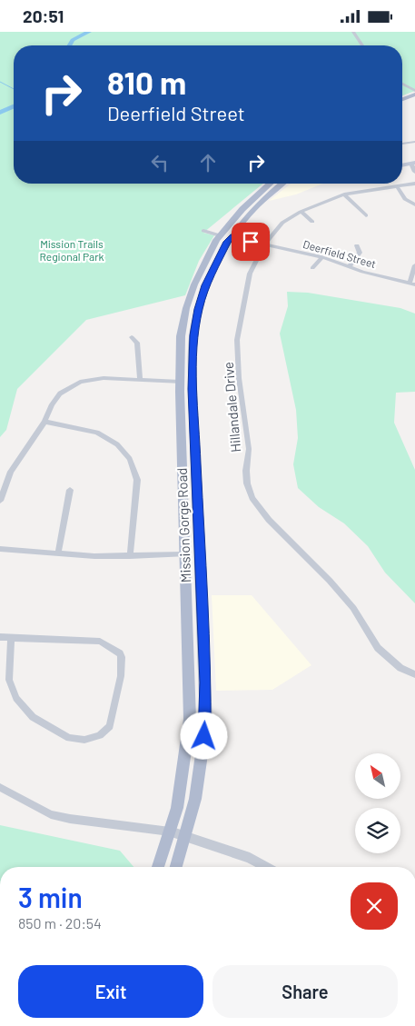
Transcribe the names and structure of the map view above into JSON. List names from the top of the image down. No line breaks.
{"streets":{"main road":["Mission Gorge Road"],"street":["Deerfield Street","Hillandale Drive"]},"crossings":[["Deerfield Street","Hillandale Drive"],["Deerfield Street","Mission Gorge Road"]],"parks":["Mission Trails Regional Park"],"north":"top left","page":{"status":"20:51","turn":["810 m","Deerfield Street"],"heading":["3 min","850 m · 20:54"],"buttons":["Exit","Share"]}}
